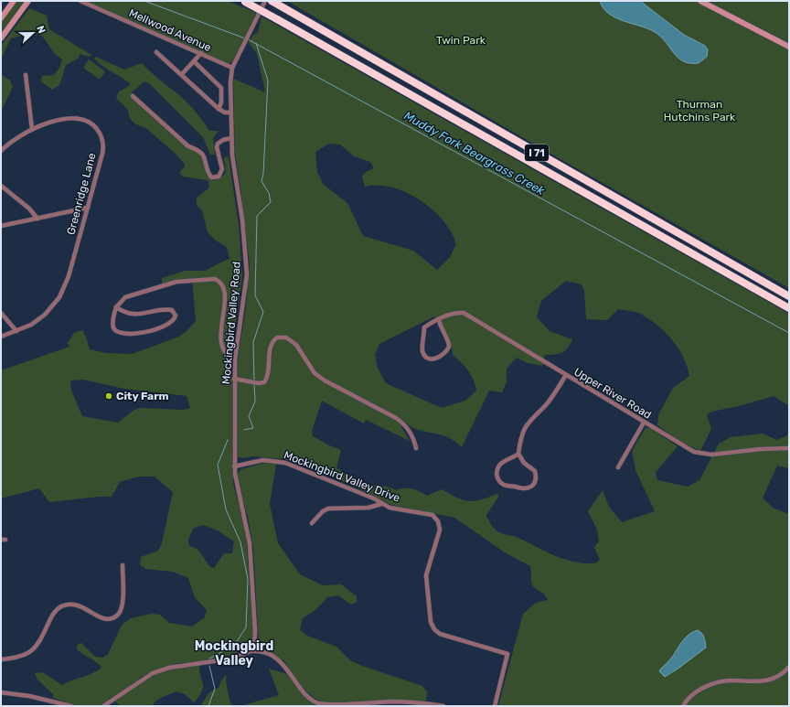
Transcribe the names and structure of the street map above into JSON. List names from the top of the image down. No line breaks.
{"streets":{"highway":["I 71"],"street":["Mellwood Avenue","Greenridge Lane","Mockingbird Valley Road","Upper River Road","Mockingbird Valley Drive"]},"crossings":[["Mellwood Avenue","Mockingbird Valley Road"],["Mockingbird Valley Road","Mockingbird Valley Drive"]],"districts":["Mockingbird Valley"],"water":["Muddy Fork Beargrass Creek"],"parks":["Twin Park","Thurman Hutchins Park"],"places":["City Farm"],"north":"right"}
